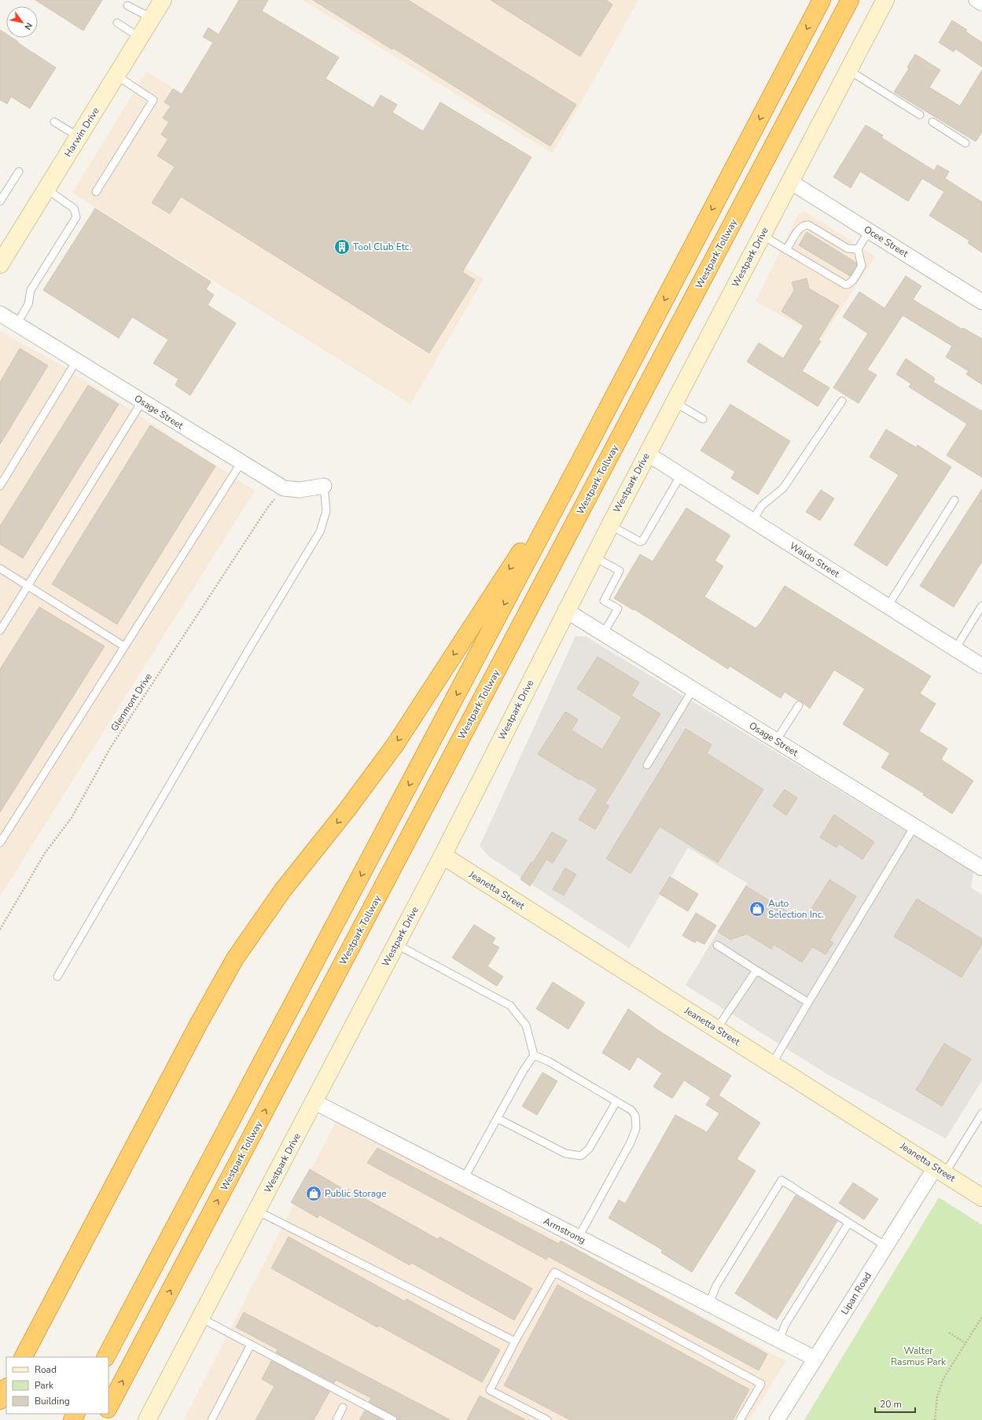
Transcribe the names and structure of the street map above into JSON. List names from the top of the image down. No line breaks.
{"streets":{"highway":["Westpark Tollway"],"main road":["Harwin Drive","Westpark Drive","Jeanetta Street"],"street":["Ocee Street","Osage Street","Waldo Street","Armstrong","Lipan Road"],"path":["Glenmont Drive"]},"crossings":[["Ocee Street","Westpark Drive"],["Westpark Drive","Osage Street"],["Westpark Drive","Waldo Street"],["Westpark Drive","Jeanetta Street"],["Westpark Drive","Armstrong"],["Osage Street","Glenmont Drive"],["Jeanetta Street","Lipan Road"],["Armstrong","Lipan Road"]],"parks":["Walter Rasmus Park"],"places":{"building":["Tool Club Etc."],"shop":["Auto Selection Inc.","Public Storage"]},"legend":["Road","Park","Building"],"scale_bar":"20 m","north":"bottom right"}
